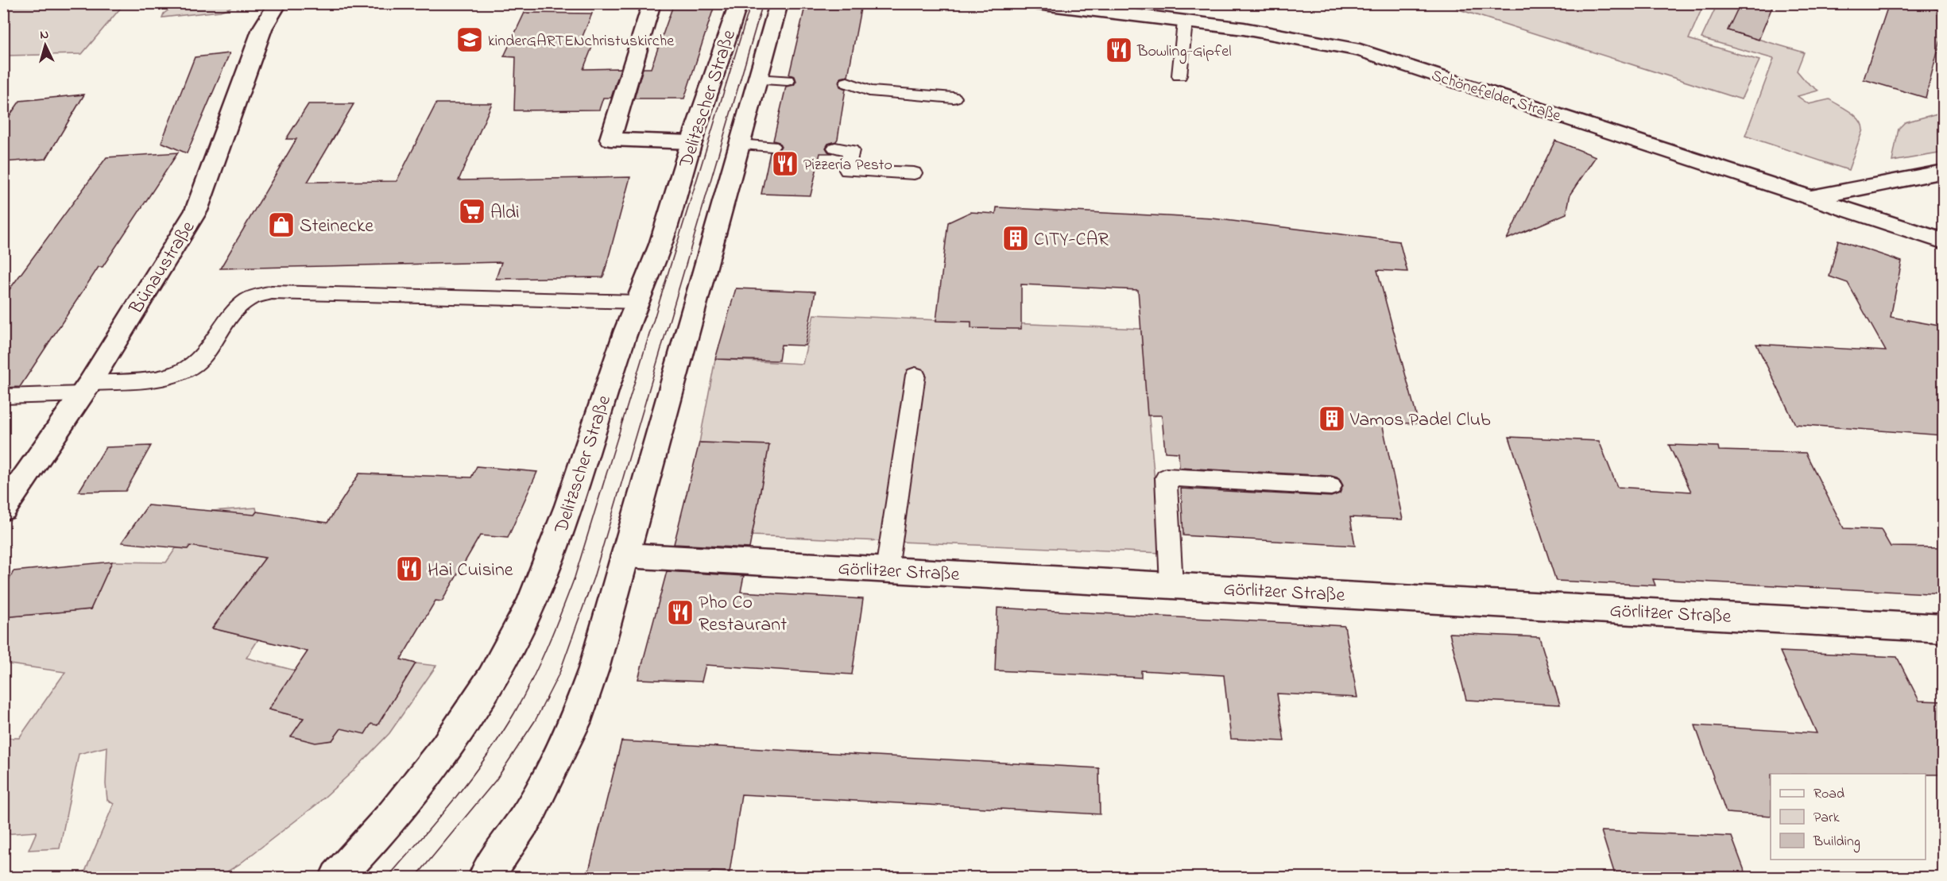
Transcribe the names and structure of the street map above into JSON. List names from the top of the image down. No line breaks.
{"streets":{"street":["Schönefelder Straße","Delitzscher Straße","Bünaustraße","Görlitzer Straße"]},"crossings":[["Delitzscher Straße","Görlitzer Straße"]],"places":{"school or university":["kinderGARTENchristuskirche"],"restaurant":["Bowling-Gipfel","Pizzeria Pesto","Hai Cuisine","Pho Co Restaurant"],"supermarket":["Aldi"],"shop":["Steinecke"],"building":["CITY-CAR","Vamos Padel Club"]},"legend":["Road","Park","Building"],"north":"top"}
